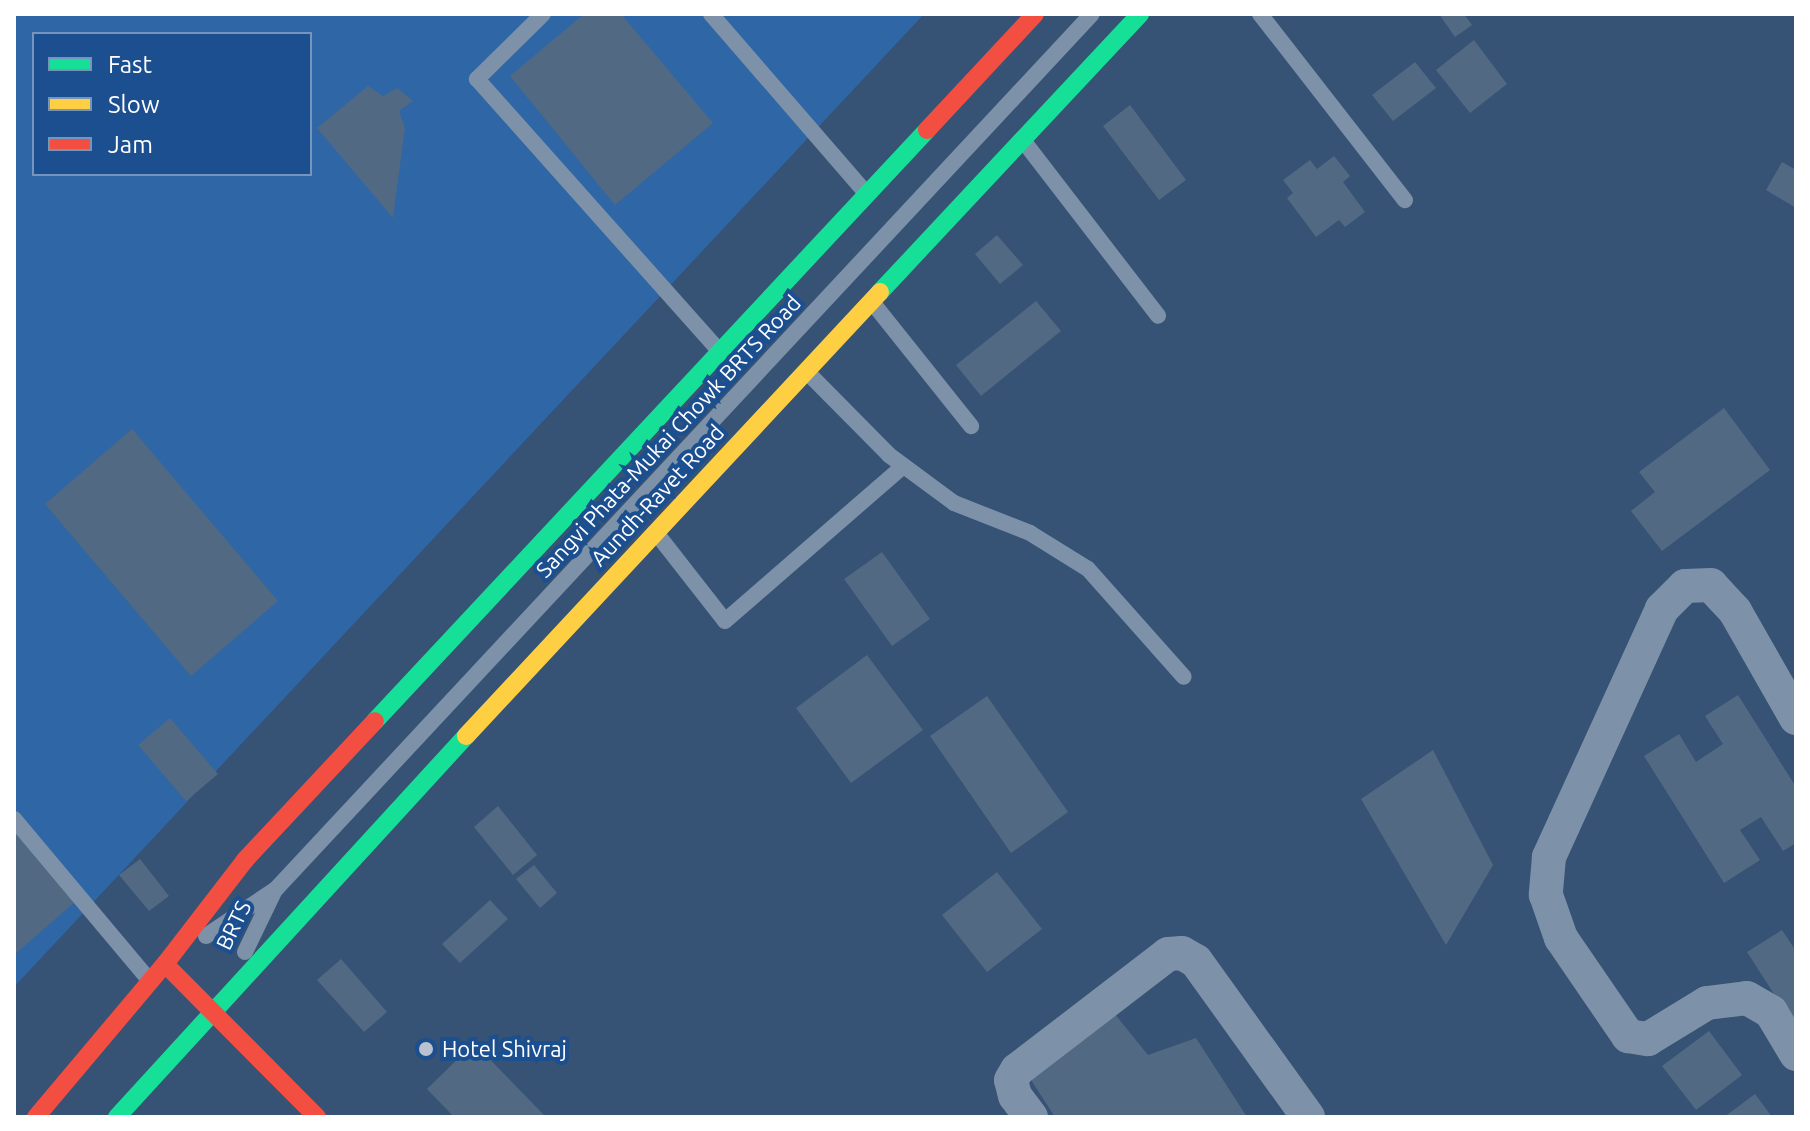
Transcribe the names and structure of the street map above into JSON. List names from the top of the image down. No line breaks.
{"streets":{"main road":["Aundh-Ravet Road"],"lane":["Sangvi Phata-Mukai Chowk BRTS Road","BRTS"]},"crossings":[["Sangvi Phata-Mukai Chowk BRTS Road","BRTS"],["Aundh-Ravet Road","BRTS"]],"places":["Hotel Shivraj"],"legend":["Fast","Slow","Jam"]}
